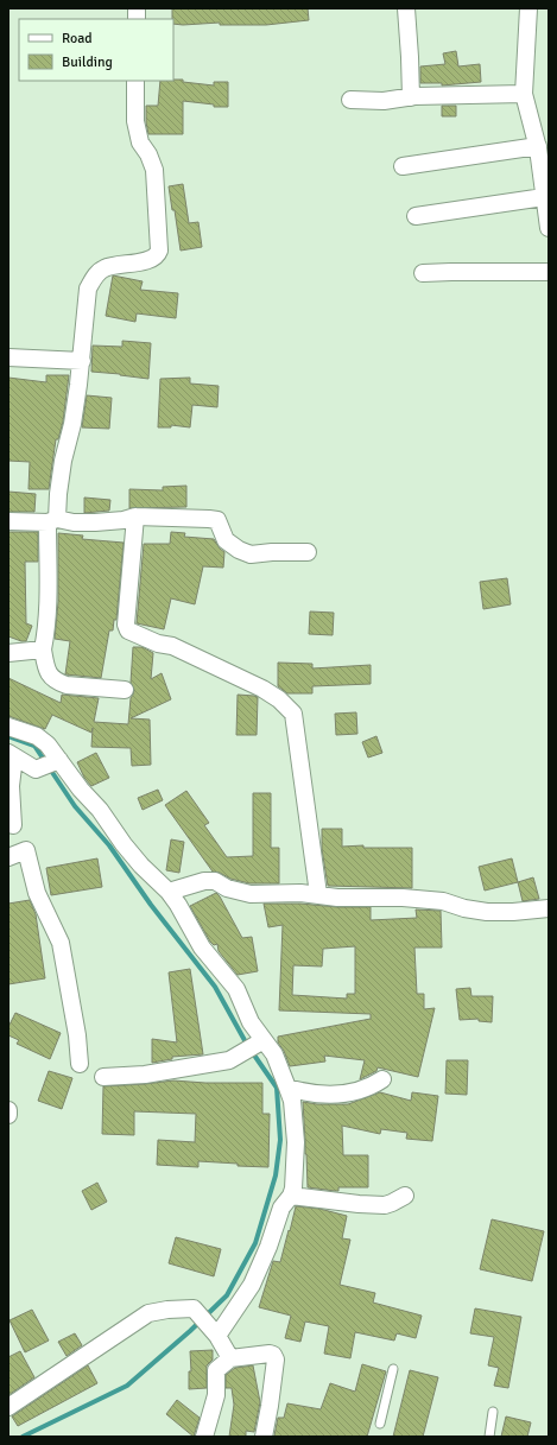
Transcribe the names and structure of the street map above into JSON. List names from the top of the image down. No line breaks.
{"legend":["Road","Building"]}
